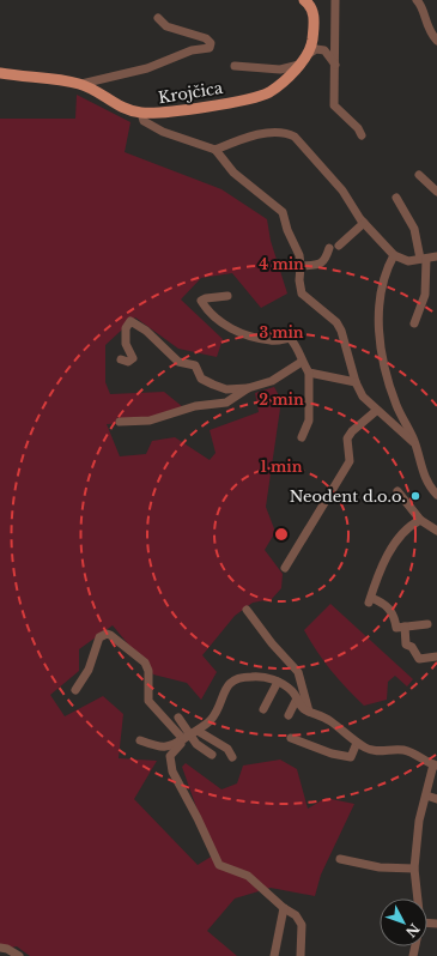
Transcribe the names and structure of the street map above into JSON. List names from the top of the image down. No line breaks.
{"streets":{"main road":["Krojčica"]},"places":["Neodent d.o.o."],"north":"bottom right","rings":["4 min","3 min","2 min","1 min"]}
